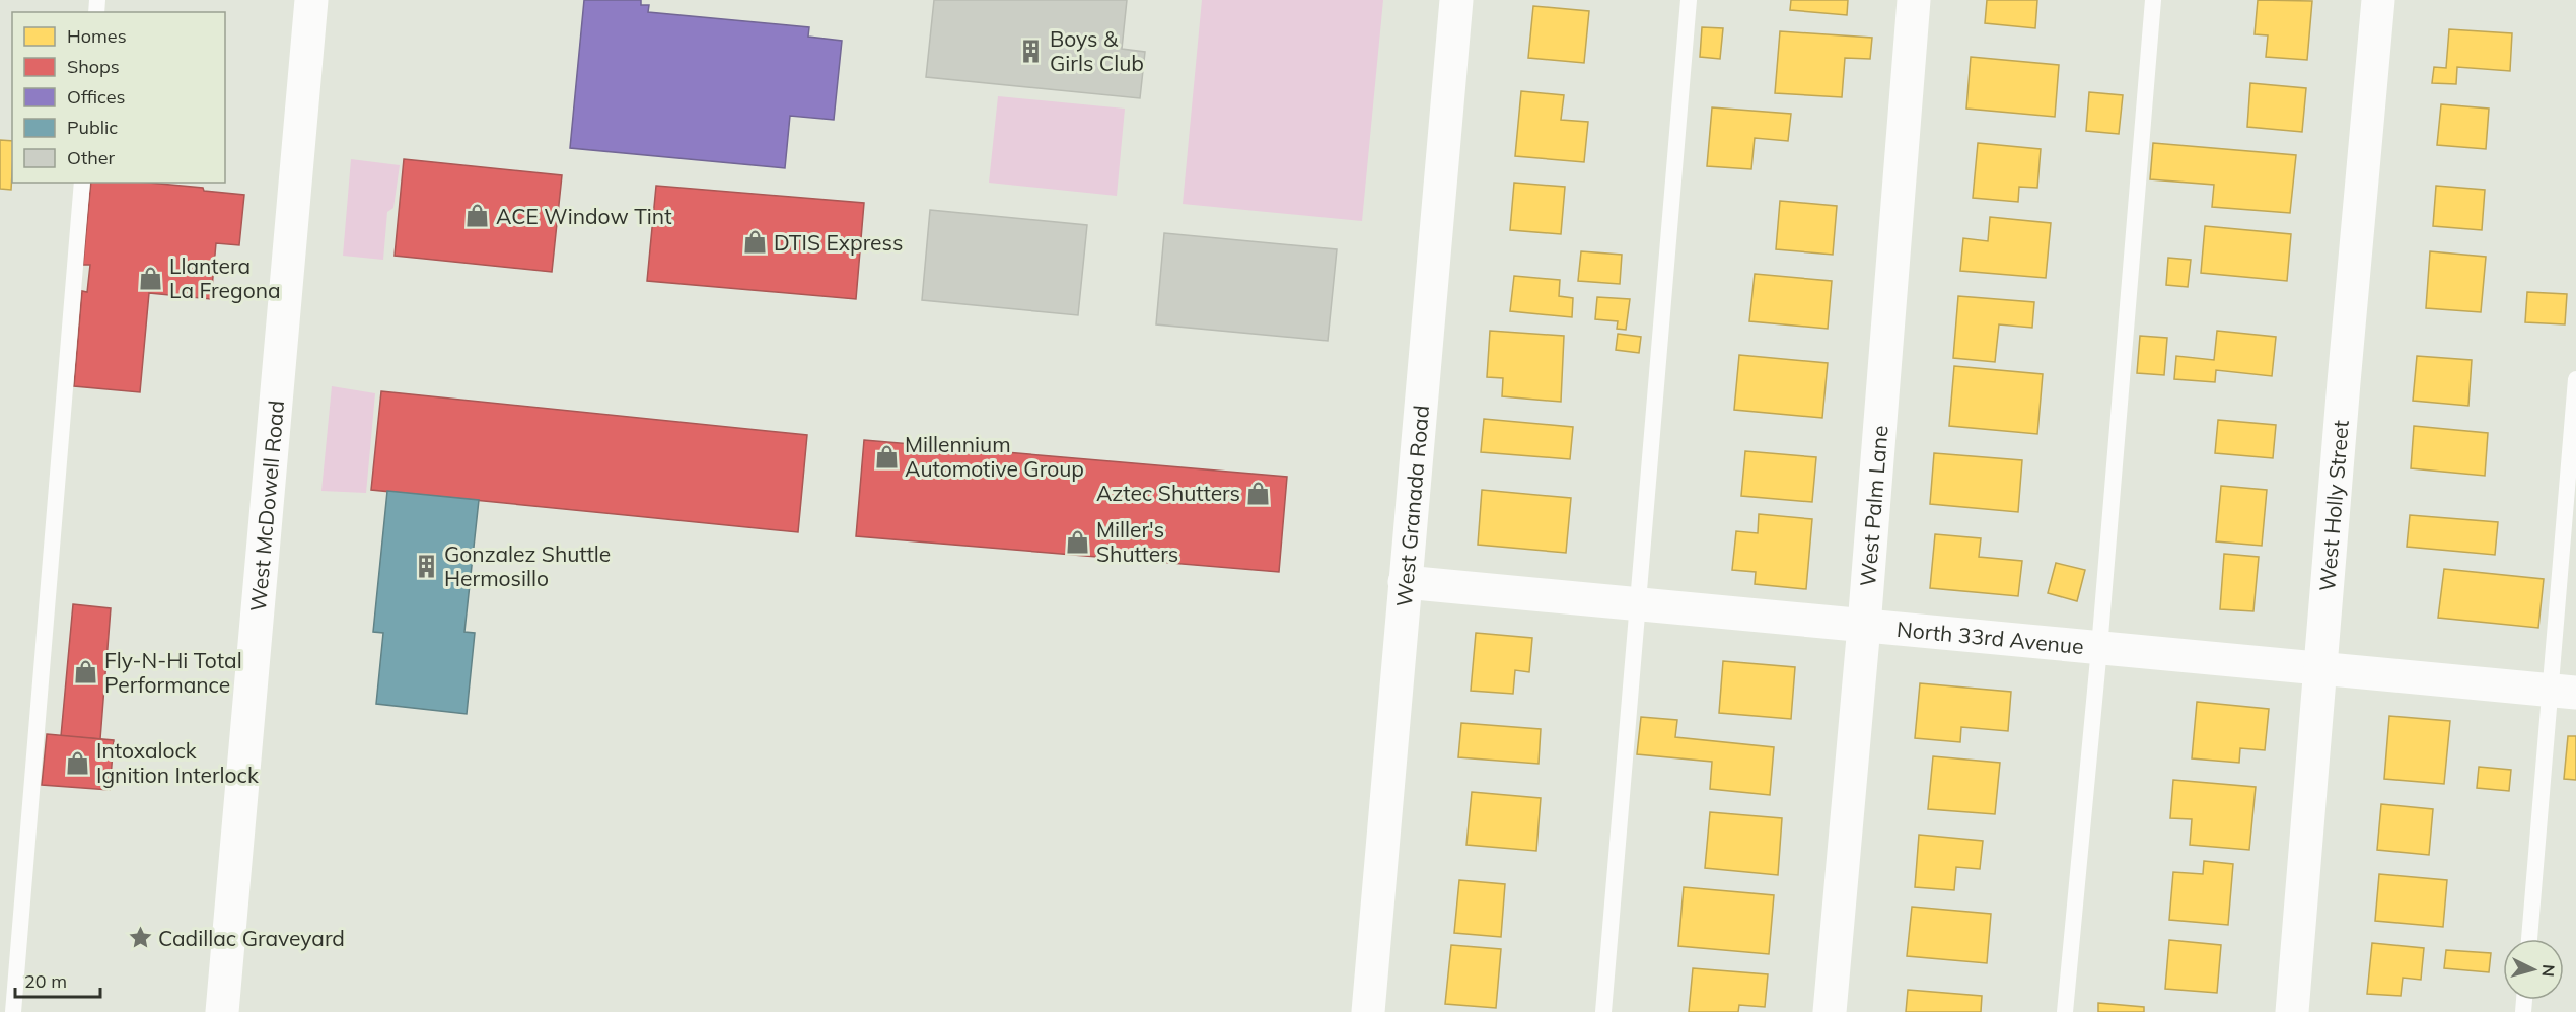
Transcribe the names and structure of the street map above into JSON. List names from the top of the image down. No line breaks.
{"streets":{"street":["West McDowell Road","West Granada Road","West Palm Lane","West Holly Street","North 33rd Avenue"]},"crossings":[["West Granada Road","North 33rd Avenue"],["West Palm Lane","North 33rd Avenue"],["West Holly Street","North 33rd Avenue"]],"places":{"building":["Boys & Girls Club","Gonzalez Shuttle Hermosillo"],"shop":["ACE Window Tint","DTIS Express","Llantera La Fregona","Millennium Automotive Group","Aztec Shutters","Miller's Shutters","Fly-N-Hi Total Performance","Intoxalock Ignition Interlock"],"place":["Cadillac Graveyard"]},"legend":["Homes","Shops","Offices","Public","Other"],"scale_bar":"20 m","north":"right"}
